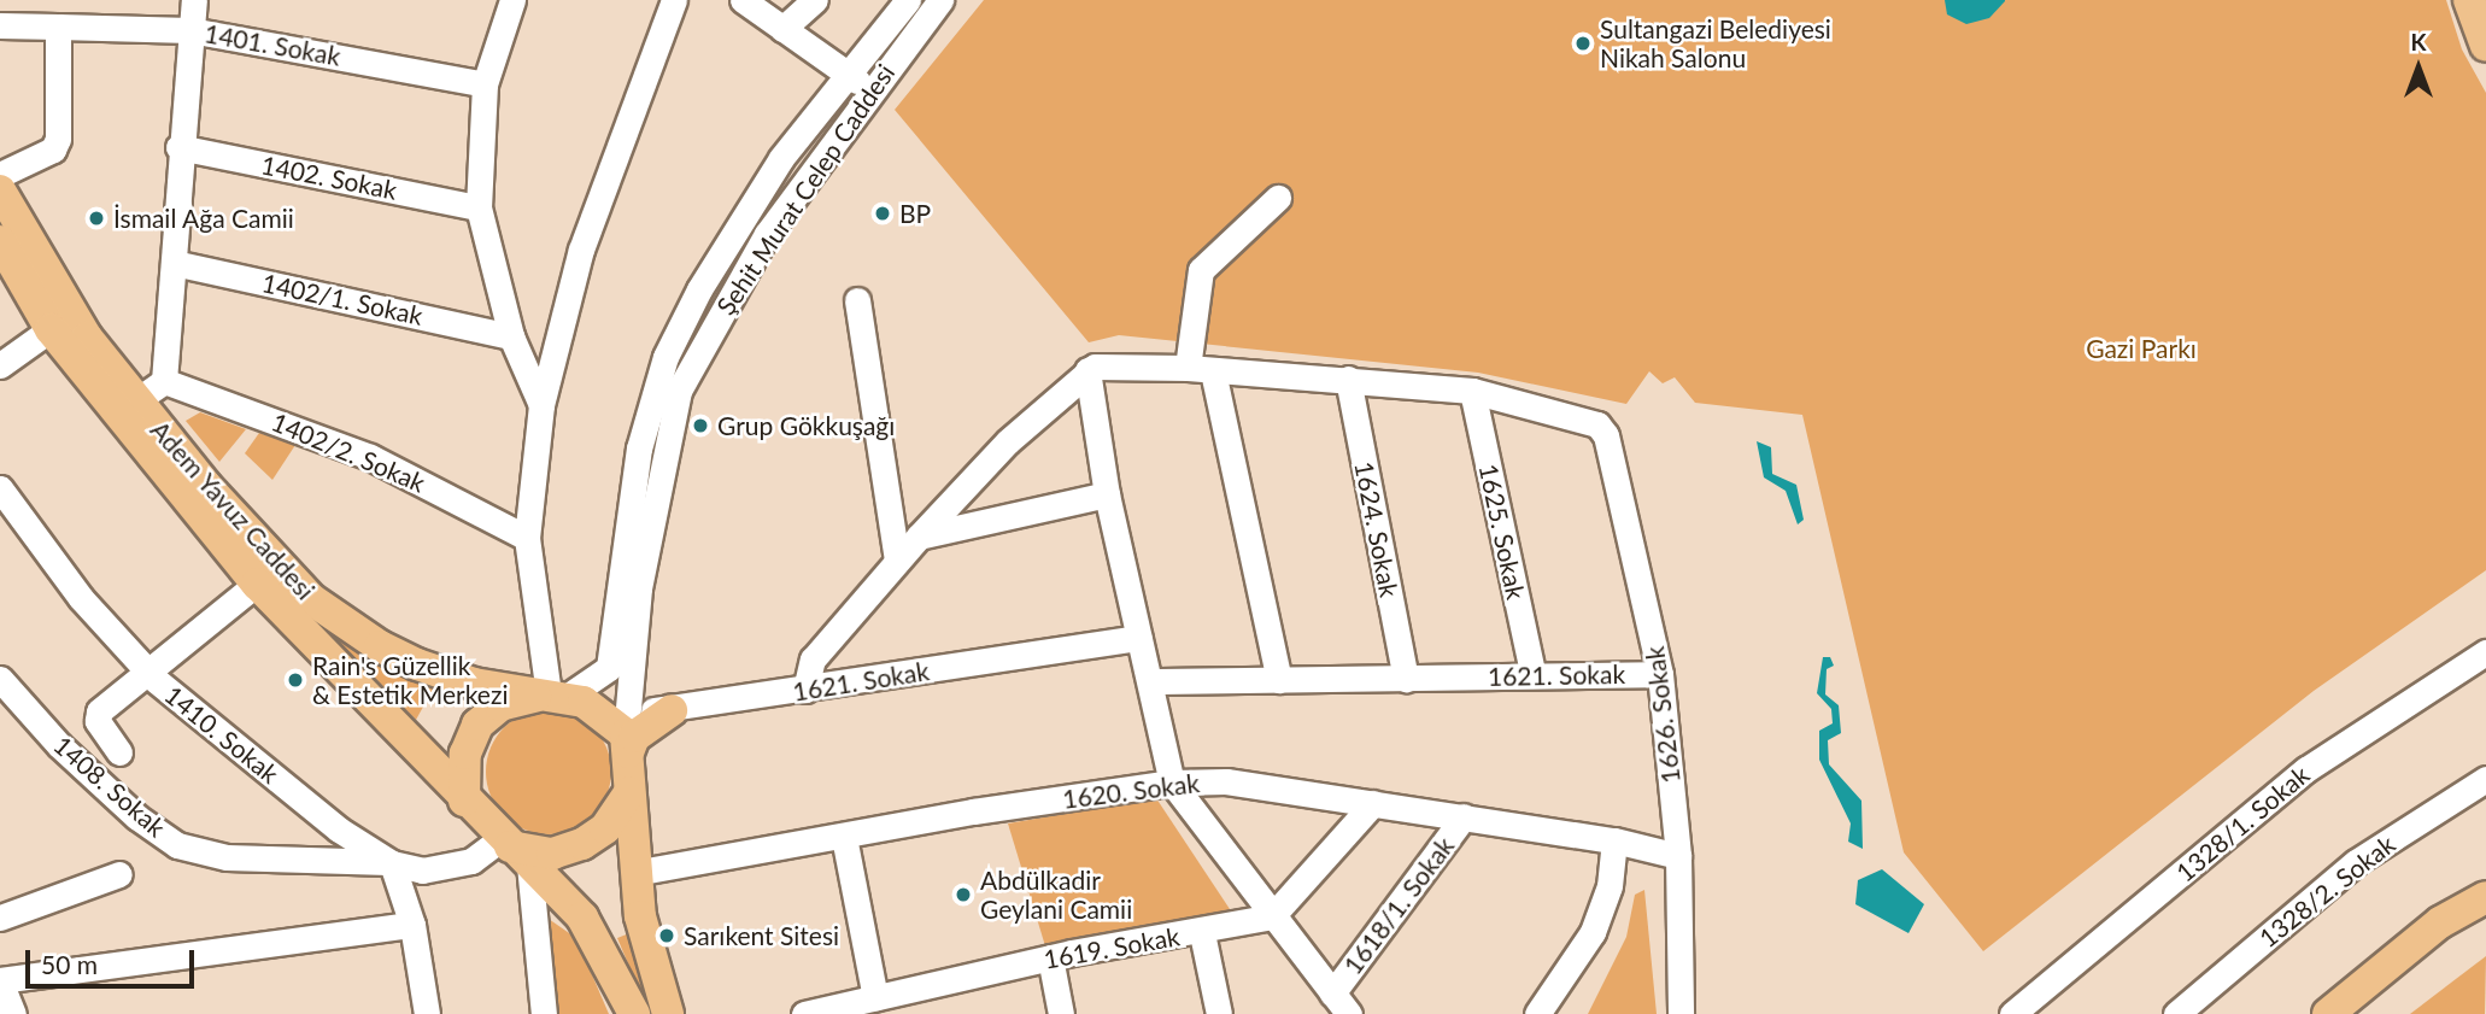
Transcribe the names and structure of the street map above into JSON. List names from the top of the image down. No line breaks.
{"streets":{"main road":["Adem Yavuz Caddesi"],"street":["1401. Sokak","1402. Sokak","Şehit Murat Celep Caddesi","1402/1. Sokak","1402/2. Sokak","1624. Sokak","1625. Sokak","1621. Sokak","1626. Sokak","1410. Sokak","1408. Sokak","1620. Sokak","1328/1. Sokak","1328/2. Sokak","1618/1. Sokak","1619. Sokak"]},"crossings":[["Şehit Murat Celep Caddesi","Adem Yavuz Caddesi"],["Şehit Murat Celep Caddesi","1410. Sokak"],["Adem Yavuz Caddesi","1410. Sokak"],["1624. Sokak","1621. Sokak"],["1625. Sokak","1621. Sokak"],["1625. Sokak","1626. Sokak"],["1621. Sokak","1626. Sokak"],["1626. Sokak","1620. Sokak"],["1410. Sokak","1408. Sokak"],["1620. Sokak","1618/1. Sokak"]],"parks":["Gazi Parkı"],"places":["Sultangazi Belediyesi Nikah Salonu","BP","İsmail Ağa Camii","Grup Gökkuşağı","Rain's Güzellik & Estetik Merkezi","Abdülkadir Geylani Camii","Sarıkent Sitesi"],"scale_bar":"50 m","north":"top"}
